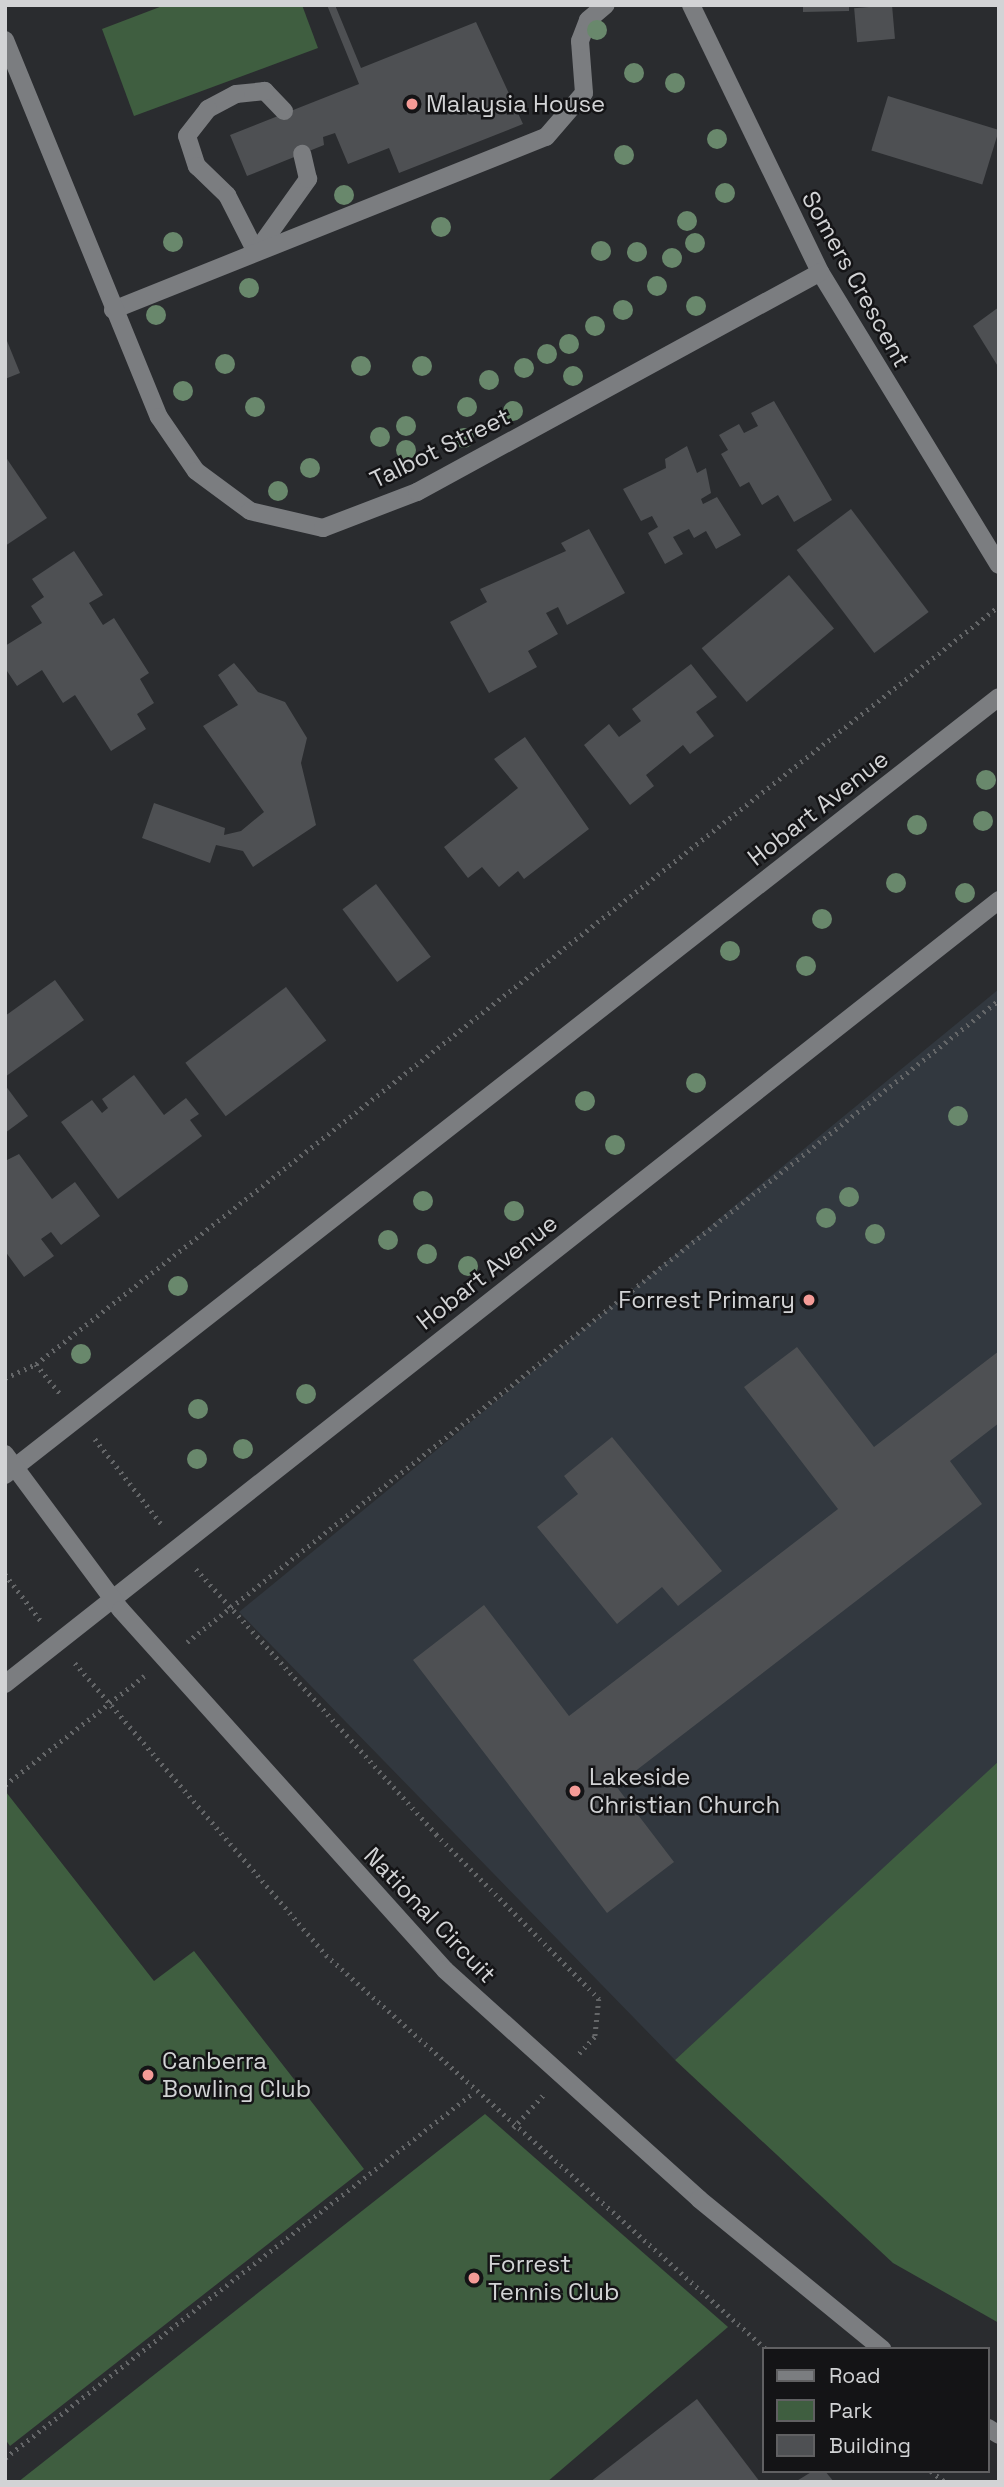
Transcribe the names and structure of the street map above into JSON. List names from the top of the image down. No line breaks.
{"streets":{"street":["Somers Crescent","Talbot Street","Hobart Avenue","National Circuit"]},"crossings":[["Somers Crescent","Talbot Street"],["Hobart Avenue","National Circuit"]],"places":["Malaysia House","Forrest Primary","Lakeside Christian Church","Canberra Bowling Club","Forrest Tennis Club"],"legend":["Road","Park","Building"]}
